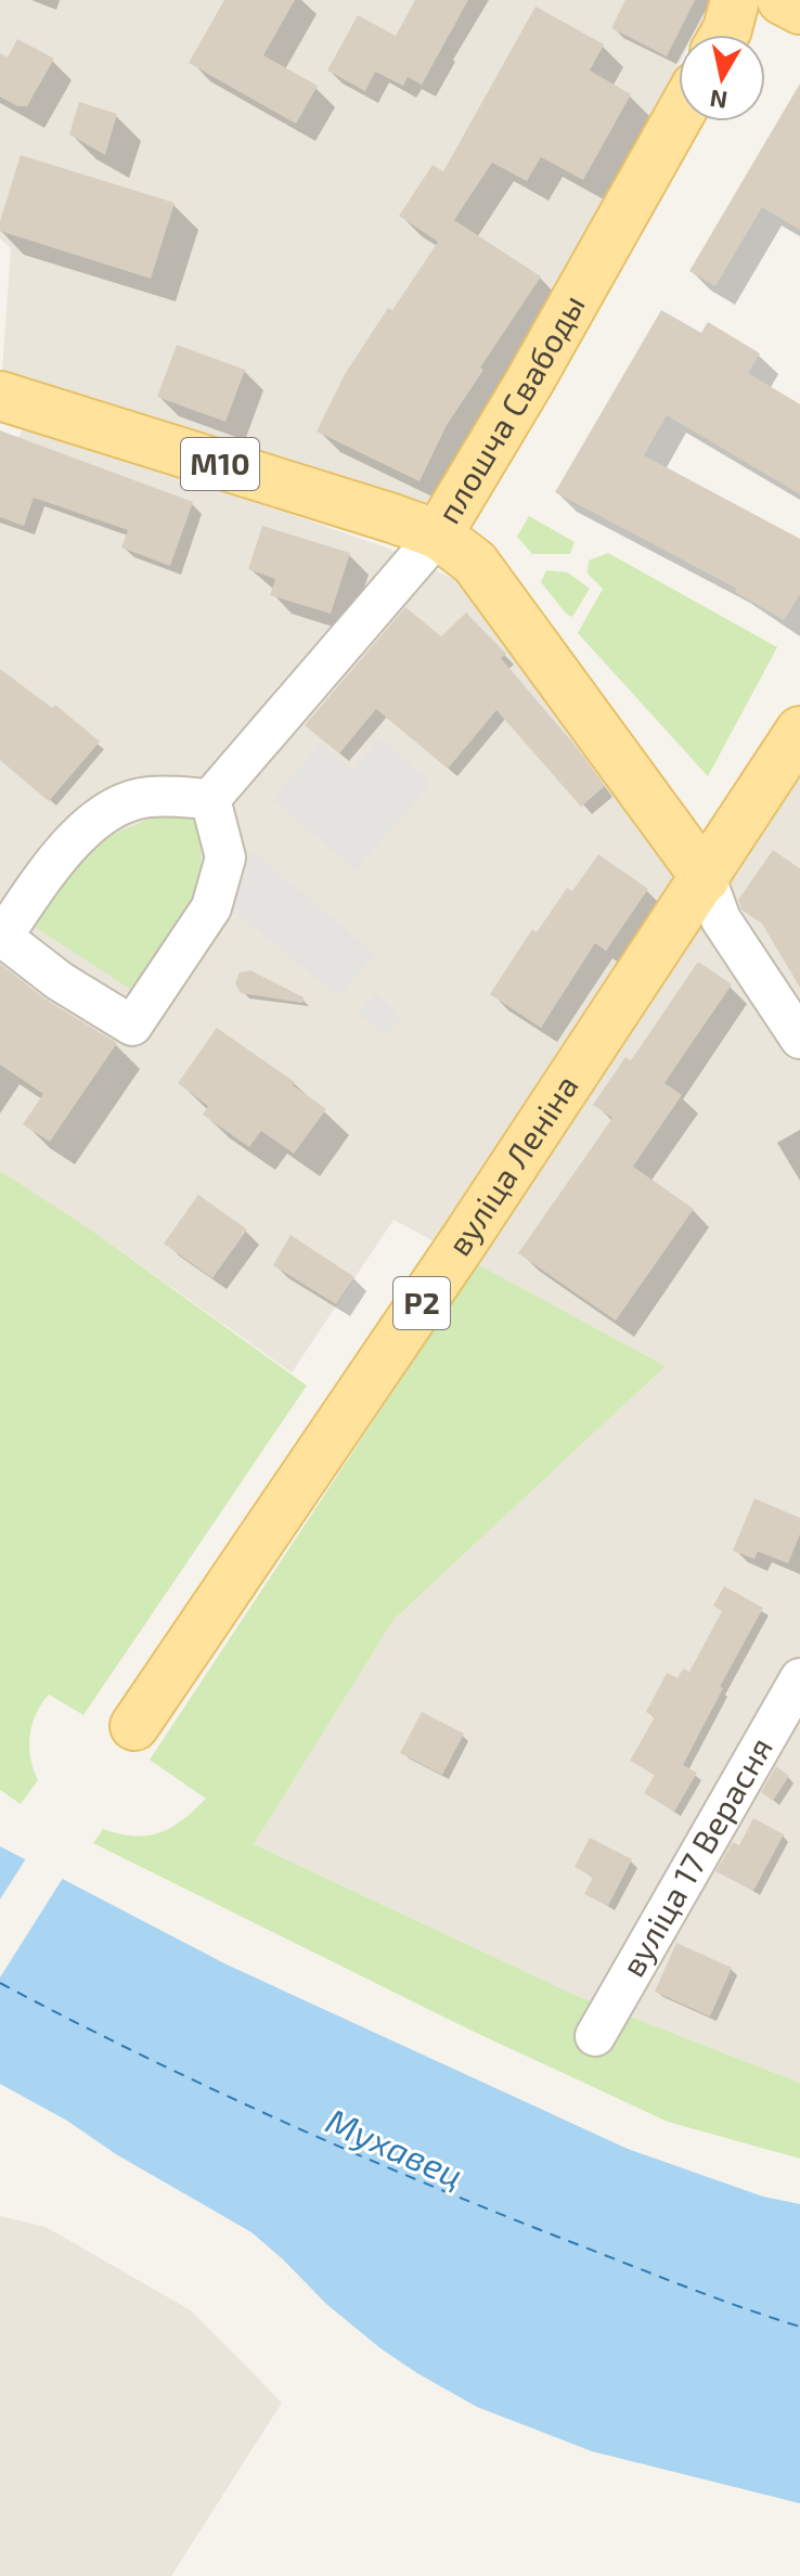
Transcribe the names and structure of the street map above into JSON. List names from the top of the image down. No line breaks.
{"streets":{"main road":["плошча Свабоды","М10","вуліца Леніна","Р2"],"street":["вуліца 17 Верасня"]},"crossings":[["плошча Свабоды","М10"],["плошча Свабоды","вуліца Леніна"]],"water":["Мухавец"],"north":"bottom"}
